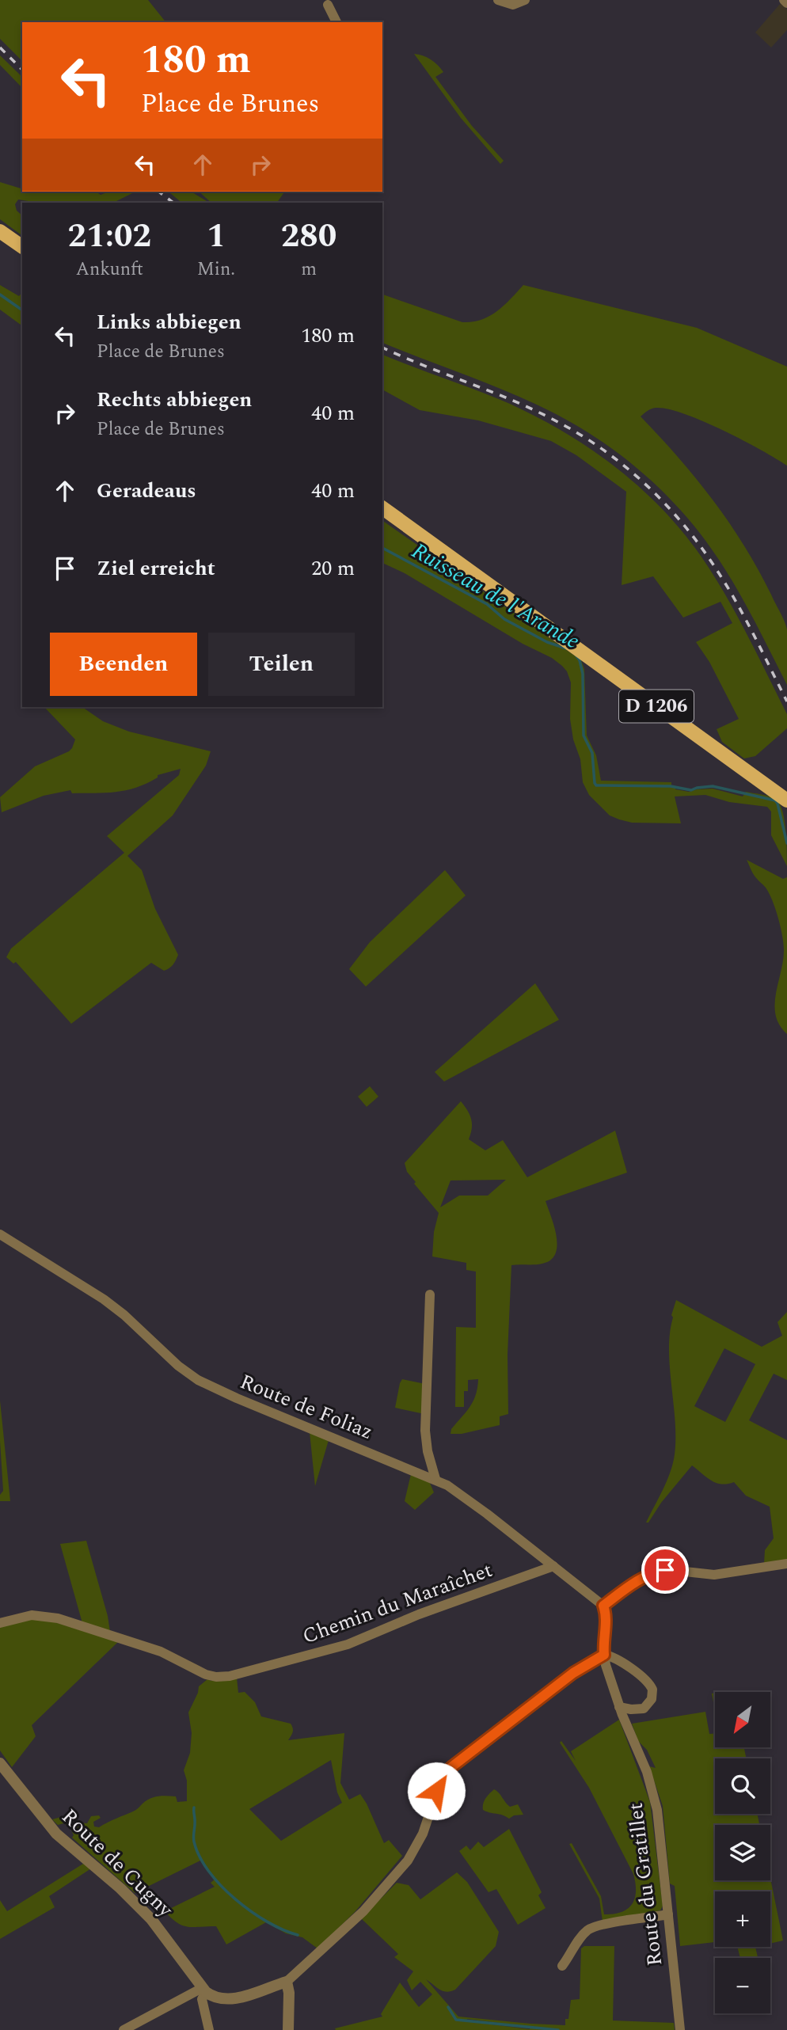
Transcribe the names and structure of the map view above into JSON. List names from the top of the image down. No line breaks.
{"streets":{"main road":["D 1206"],"street":["Route de Foliaz","Chemin du Maraîchet","Route de Cugny","Route du Gratillet"]},"crossings":[["Route de Foliaz","Chemin du Maraîchet"],["Route de Foliaz","Route du Gratillet"]],"water":["Ruisseau de l'Arande"],"north":"bottom left","page":{"turn":["180 m","Place de Brunes"],"eta":["21:02","Ankunft","1","Min.","280","m"],"list":[{"name":"Links abbiegen","note":"Place de Brunes","value":"180 m"},{"name":"Rechts abbiegen","note":"Place de Brunes","value":"40 m"},{"name":"Geradeaus","value":"40 m"},{"name":"Ziel erreicht","value":"20 m"}],"buttons":["Beenden","Teilen"],"map_buttons":["+","−"]}}
